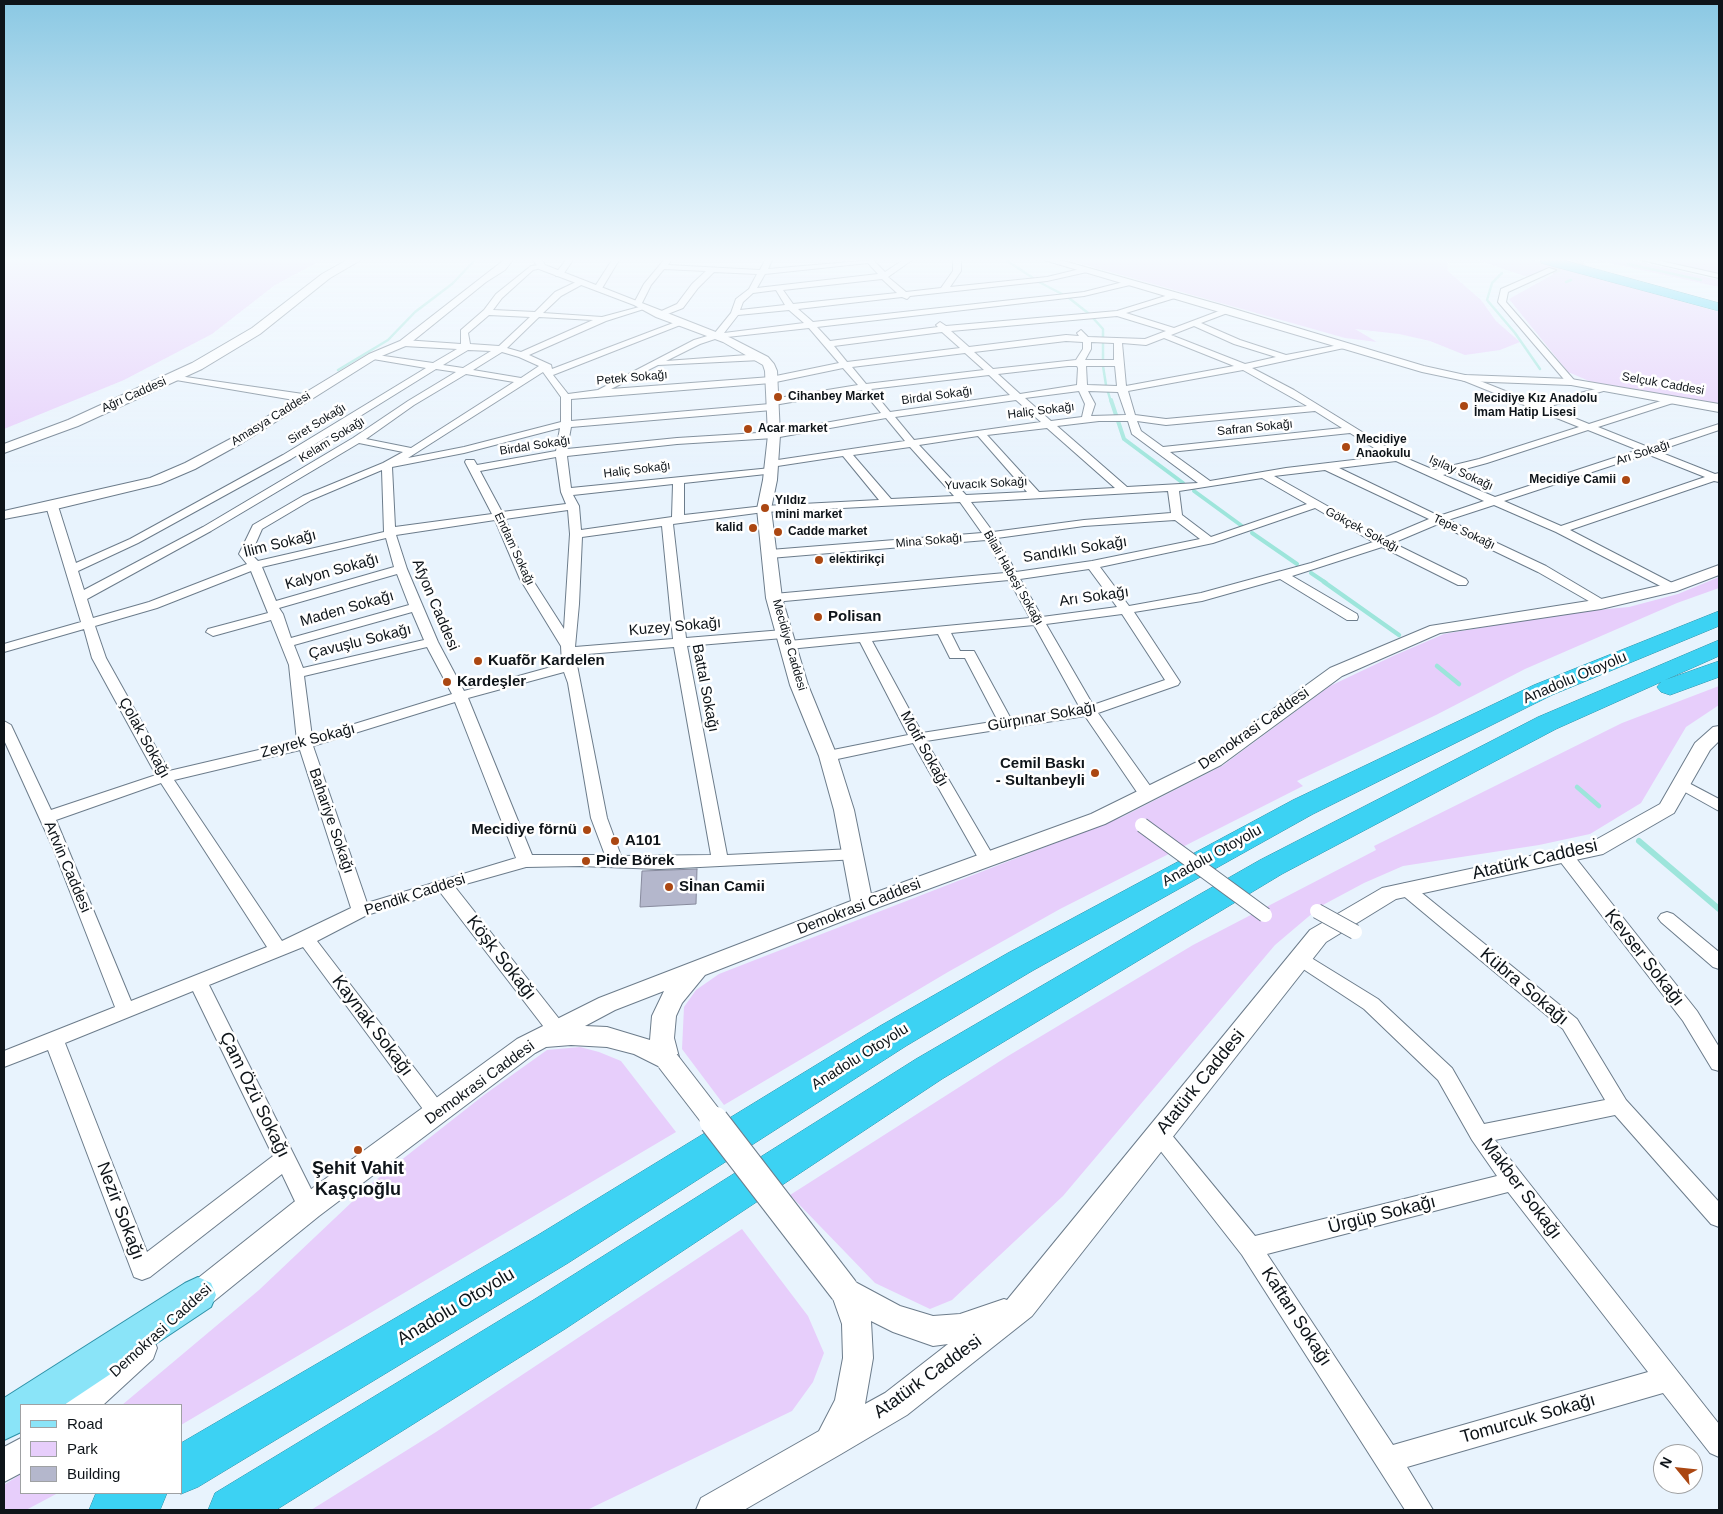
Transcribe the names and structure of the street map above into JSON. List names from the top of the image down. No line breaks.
{"streets":{"highway":["Anadolu Otoyolu"],"main road":["Ağrı Caddesi"],"street":["Petek Sokağı","Selçuk Caddesi","Birdal Sokağı","Haliç Sokağı","Amasya Caddesi","Siret Sokağı","Safran Sokağı","Kelam Sokağı","Arı Sokağı","Işılay Sokağı","Yuvacık Sokağı","Gökçek Sokağı","Tepe Sokağı","Mina Sokağı","İlim Sokağı","Endam Sokağı","Sandıklı Sokağı","Kalyon Sokağı","Bilali Habeşi Sokağı","Afyon Caddesi","Maden Sokağı","Kuzey Sokağı","Çavuşlu Sokağı","Mecidiye Caddesi","Battal Sokağı","Gürpınar Sokağı","Demokrasi Caddesi","Çolak Sokağı","Zeyrek Sokağı","Motif Sokağı","Bahariye Sokağı","Atatürk Caddesi","Artvin Caddesi","Pendik Caddesi","Köşk Sokağı","Kevser Sokağı","Kübra Sokağı","Kaynak Sokağı","Çam Özü Sokağı","Makber Sokağı","Nezir Sokağı","Ürgüp Sokağı","Kaftan Sokağı","Tomurcuk Sokağı"]},"crossings":[["Petek Sokağı","Işılay Sokağı"],["Petek Sokağı","Bilali Habeşi Sokağı"],["Petek Sokağı","Mecidiye Caddesi"],["Selçuk Caddesi","Birdal Sokağı"],["Birdal Sokağı","Işılay Sokağı"],["Birdal Sokağı","Endam Sokağı"],["Birdal Sokağı","Bilali Habeşi Sokağı"],["Birdal Sokağı","Mecidiye Caddesi"],["Haliç Sokağı","Işılay Sokağı"],["Haliç Sokağı","Bilali Habeşi Sokağı"],["Haliç Sokağı","Mecidiye Caddesi"],["Haliç Sokağı","Battal Sokağı"],["Amasya Caddesi","Çolak Sokağı"],["Siret Sokağı","Çolak Sokağı"],["Safran Sokağı","Işılay Sokağı"],["Kelam Sokağı","Çolak Sokağı"],["Arı Sokağı","Işılay Sokağı"],["Arı Sokağı","Gökçek Sokağı"],["Arı Sokağı","Tepe Sokağı"],["Arı Sokağı","Bilali Habeşi Sokağı"],["Arı Sokağı","Kuzey Sokağı"],["Arı Sokağı","Mecidiye Caddesi"],["Arı Sokağı","Gürpınar Sokağı"],["Arı Sokağı","Motif Sokağı"],["Işılay Sokağı","Yuvacık Sokağı"],["Işılay Sokağı","Demokrasi Caddesi"],["Yuvacık Sokağı","Gökçek Sokağı"],["Yuvacık Sokağı","Tepe Sokağı"],["Yuvacık Sokağı","Bilali Habeşi Sokağı"],["Yuvacık Sokağı","Mecidiye Caddesi"],["Yuvacık Sokağı","Battal Sokağı"],["Gökçek Sokağı","Sandıklı Sokağı"],["Tepe Sokağı","Demokrasi Caddesi"],["Mina Sokağı","Bilali Habeşi Sokağı"],["Mina Sokağı","Mecidiye Caddesi"],["İlim Sokağı","Endam Sokağı"],["İlim Sokağı","Afyon Caddesi"],["İlim Sokağı","Çolak Sokağı"],["İlim Sokağı","Bahariye Sokağı"],["Endam Sokağı","Kuzey Sokağı"],["Endam Sokağı","Zeyrek Sokağı"],["Sandıklı Sokağı","Bilali Habeşi Sokağı"],["Sandıklı Sokağı","Mecidiye Caddesi"],["Sandıklı Sokağı","Gürpınar Sokağı"],["Kalyon Sokağı","Afyon Caddesi"],["Kalyon Sokağı","Bahariye Sokağı"],["Bilali Habeşi Sokağı","Gürpınar Sokağı"],["Bilali Habeşi Sokağı","Demokrasi Caddesi"],["Afyon Caddesi","Maden Sokağı"],["Afyon Caddesi","Çavuşlu Sokağı"],["Afyon Caddesi","Zeyrek Sokağı"],["Afyon Caddesi","Bahariye Sokağı"],["Afyon Caddesi","Pendik Caddesi"],["Maden Sokağı","Bahariye Sokağı"],["Kuzey Sokağı","Mecidiye Caddesi"],["Kuzey Sokağı","Battal Sokağı"],["Kuzey Sokağı","Zeyrek Sokağı"],["Çavuşlu Sokağı","Bahariye Sokağı"],["Mecidiye Caddesi","Gürpınar Sokağı"],["Mecidiye Caddesi","Demokrasi Caddesi"],["Mecidiye Caddesi","Pendik Caddesi"],["Battal Sokağı","Pendik Caddesi"],["Gürpınar Sokağı","Motif Sokağı"],["Demokrasi Caddesi","Motif Sokağı"],["Demokrasi Caddesi","Köşk Sokağı"],["Demokrasi Caddesi","Kaynak Sokağı"],["Demokrasi Caddesi","Çam Özü Sokağı"],["Çolak Sokağı","Zeyrek Sokağı"],["Çolak Sokağı","Pendik Caddesi"],["Zeyrek Sokağı","Bahariye Sokağı"],["Zeyrek Sokağı","Artvin Caddesi"],["Bahariye Sokağı","Pendik Caddesi"],["Atatürk Caddesi","Kevser Sokağı"],["Atatürk Caddesi","Kübra Sokağı"],["Atatürk Caddesi","Makber Sokağı"],["Atatürk Caddesi","Kaftan Sokağı"],["Artvin Caddesi","Pendik Caddesi"],["Pendik Caddesi","Köşk Sokağı"],["Pendik Caddesi","Kaynak Sokağı"],["Pendik Caddesi","Çam Özü Sokağı"],["Pendik Caddesi","Nezir Sokağı"],["Çam Özü Sokağı","Nezir Sokağı"],["Makber Sokağı","Ürgüp Sokağı"],["Makber Sokağı","Tomurcuk Sokağı"],["Ürgüp Sokağı","Kaftan Sokağı"],["Kaftan Sokağı","Tomurcuk Sokağı"]],"places":["Cihanbey Market","Mecidiye Kız Anadolu İmam Hatip Lisesi","Acar market","Mecidiye Anaokulu","Mecidiye Camii","Yıldız mini market","kalid","Cadde market","elektirikçi","Polisan","Kuafõr Kardelen","Kardeşler","Cemil Baskı - Sultanbeyli","Mecidiye förnü","A101","Pide Börek","Sİnan Camii","Şehit Vahit Kaşçıoğlu"],"legend":["Road","Park","Building"],"north":"top left"}
